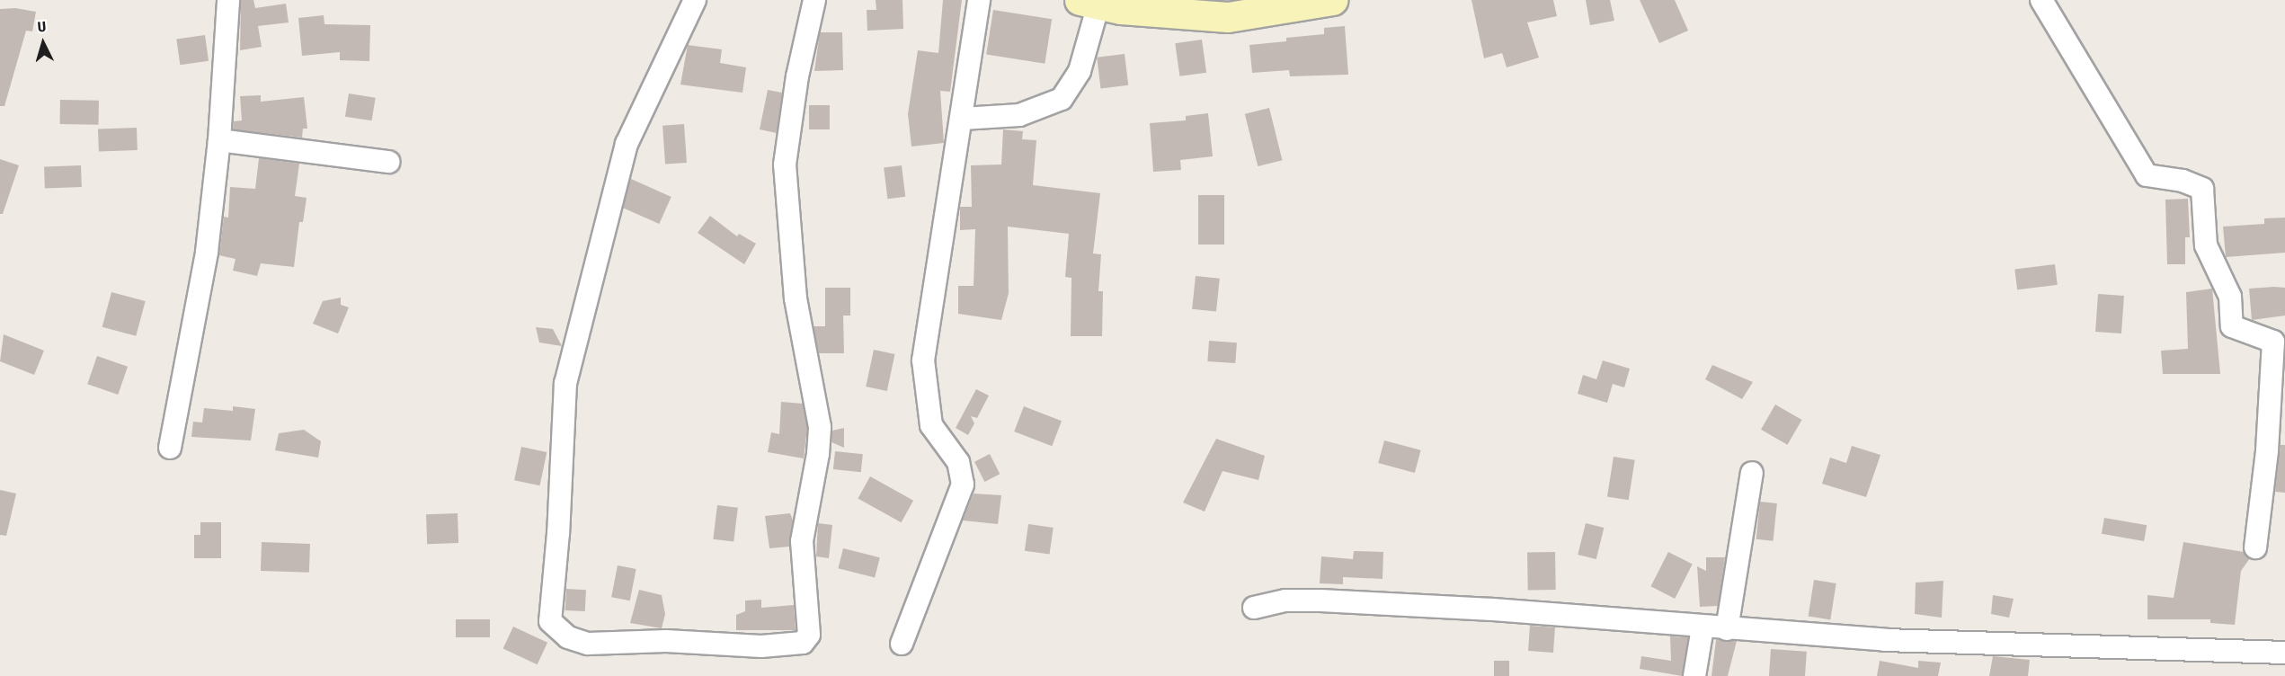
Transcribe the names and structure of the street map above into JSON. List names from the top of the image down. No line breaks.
{"north":"top"}
